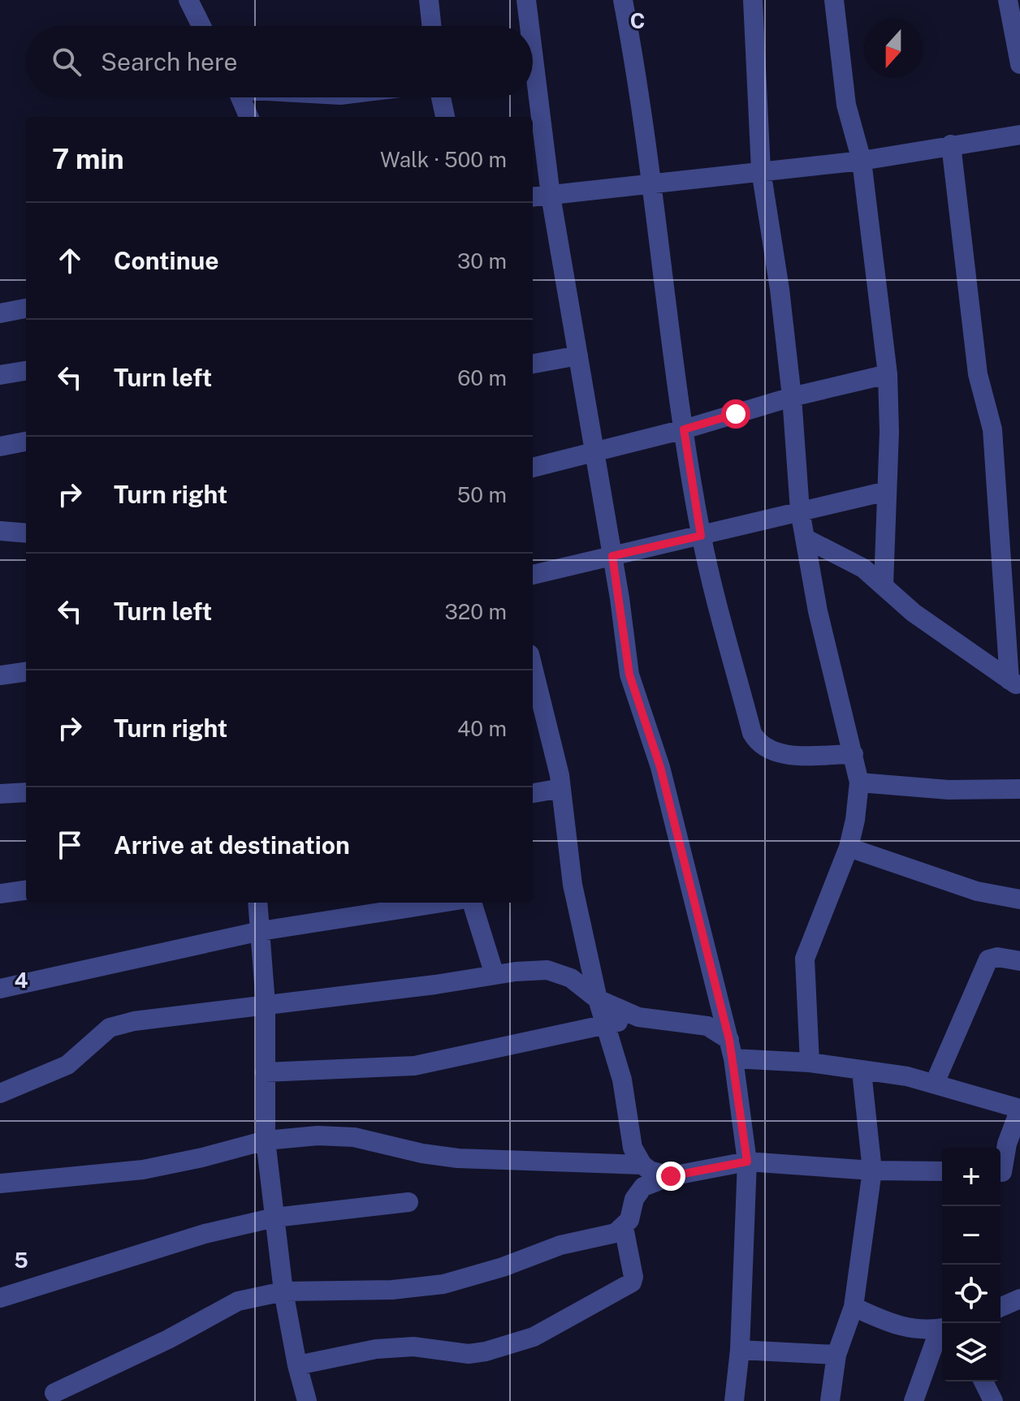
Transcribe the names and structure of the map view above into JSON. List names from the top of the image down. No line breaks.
{"north":"bottom","page":{"search":"Search here","heading":["7 min","Walk · 500 m"],"list":[["Continue","30 m"],["Turn left","60 m"],["Turn right","50 m"],["Turn left","320 m"],["Turn right","40 m"],"Arrive at destination"],"map_buttons":["+","−"]},"grid":{"columns":["C"],"rows":["4","5"]}}
